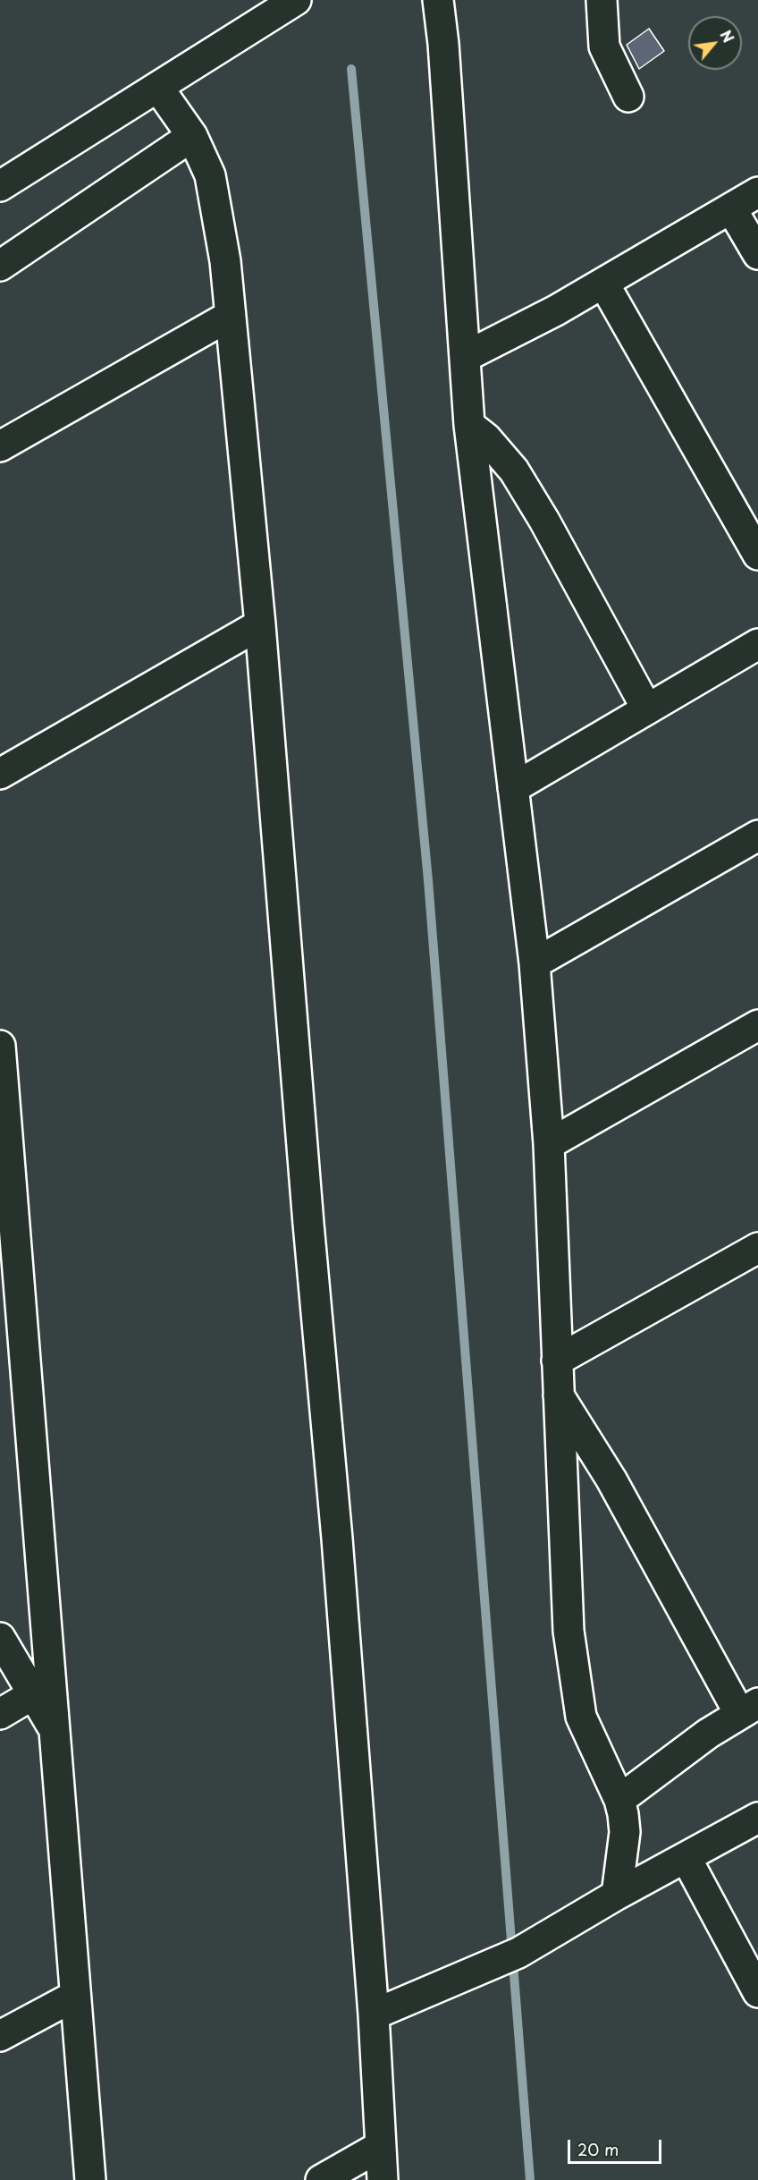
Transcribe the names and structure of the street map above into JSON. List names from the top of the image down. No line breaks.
{"scale_bar":"20 m","north":"top right"}
